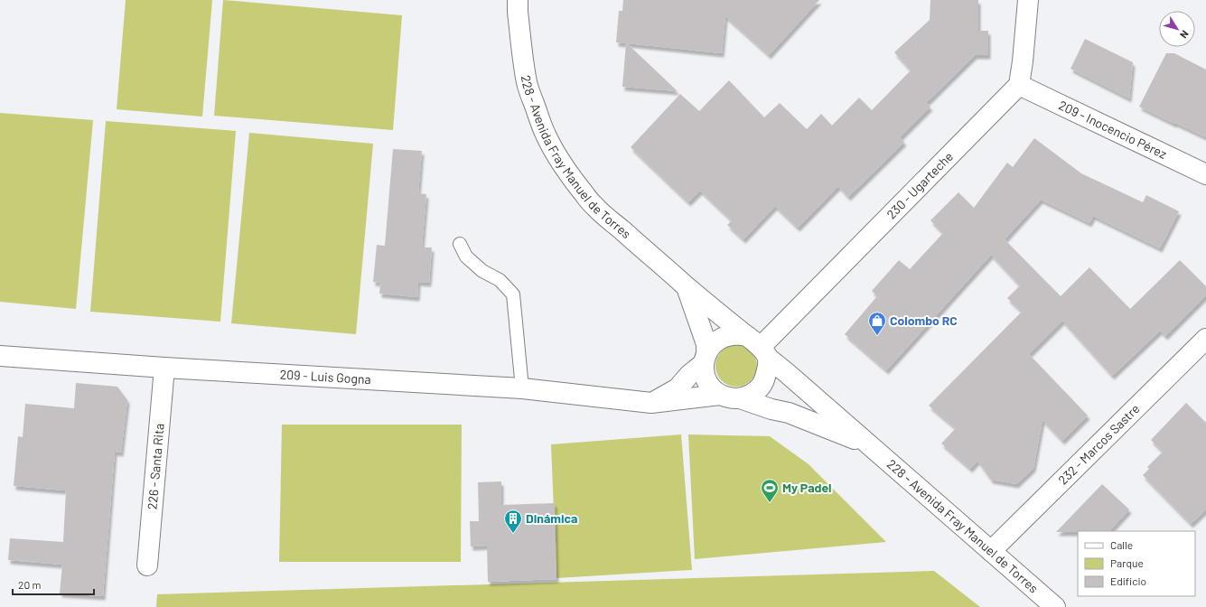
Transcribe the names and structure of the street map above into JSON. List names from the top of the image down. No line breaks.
{"streets":{"street":["209 - Inocencio Pérez","228 - Avenida Fray Manuel de Torres","230 - Ugarteche","209 - Luis Gogna","232 - Marcos Sastre","226 - Santa Rita"]},"crossings":[["209 - Inocencio Pérez","230 - Ugarteche"],["228 - Avenida Fray Manuel de Torres","230 - Ugarteche"],["228 - Avenida Fray Manuel de Torres","209 - Luis Gogna"],["228 - Avenida Fray Manuel de Torres","232 - Marcos Sastre"],["230 - Ugarteche","209 - Luis Gogna"],["209 - Luis Gogna","226 - Santa Rita"]],"places":{"shop":["Colombo RC"],"sports":["My Padel"],"building":["Dinámica"]},"legend":["Calle","Parque","Edificio"],"scale_bar":"20 m","north":"bottom right"}
